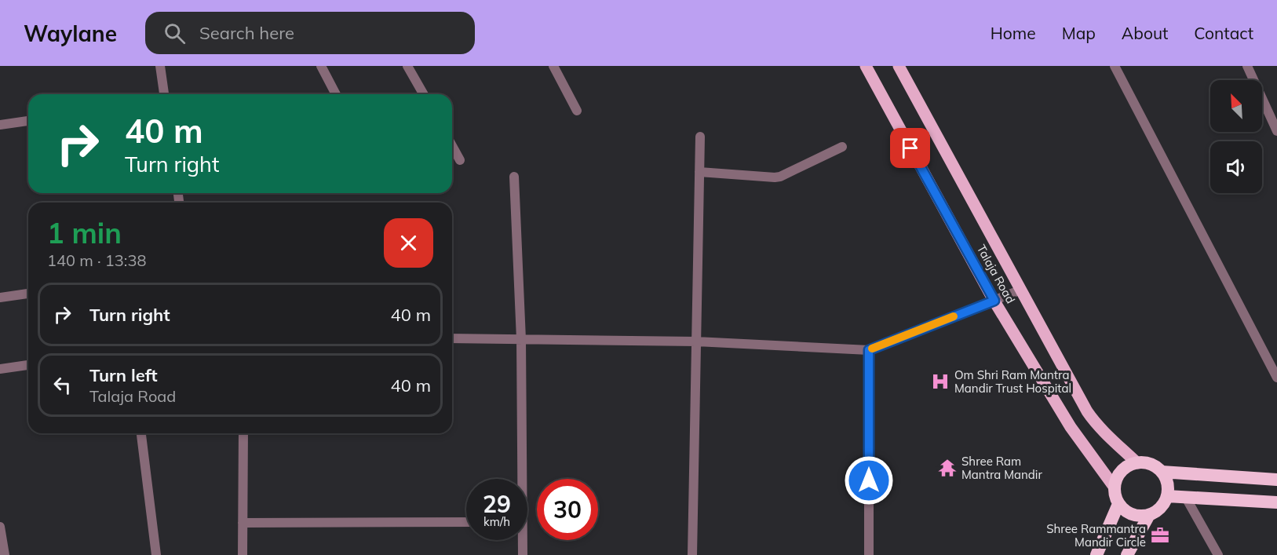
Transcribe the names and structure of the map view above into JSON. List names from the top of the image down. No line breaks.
{"streets":{"main road":["Talaja Road"]},"places":{"hospital":["Om Shri Ram Mantra Mandir Trust Hospital"],"temple":["Shree Ram Mantra Mandir"],"office":["Shree Rammantra Mandir Circle"]},"north":"top left","page":{"header":"Waylane","search":"Search here","nav":["Home","Map","About","Contact"],"turn":["40 m","Turn right"],"heading":["1 min","140 m · 13:38"],"list":[{"name":"Turn right","value":"40 m"},{"name":"Turn left","note":"Talaja Road","value":"40 m"}],"speed":"29 km/h","limit":"30"}}
